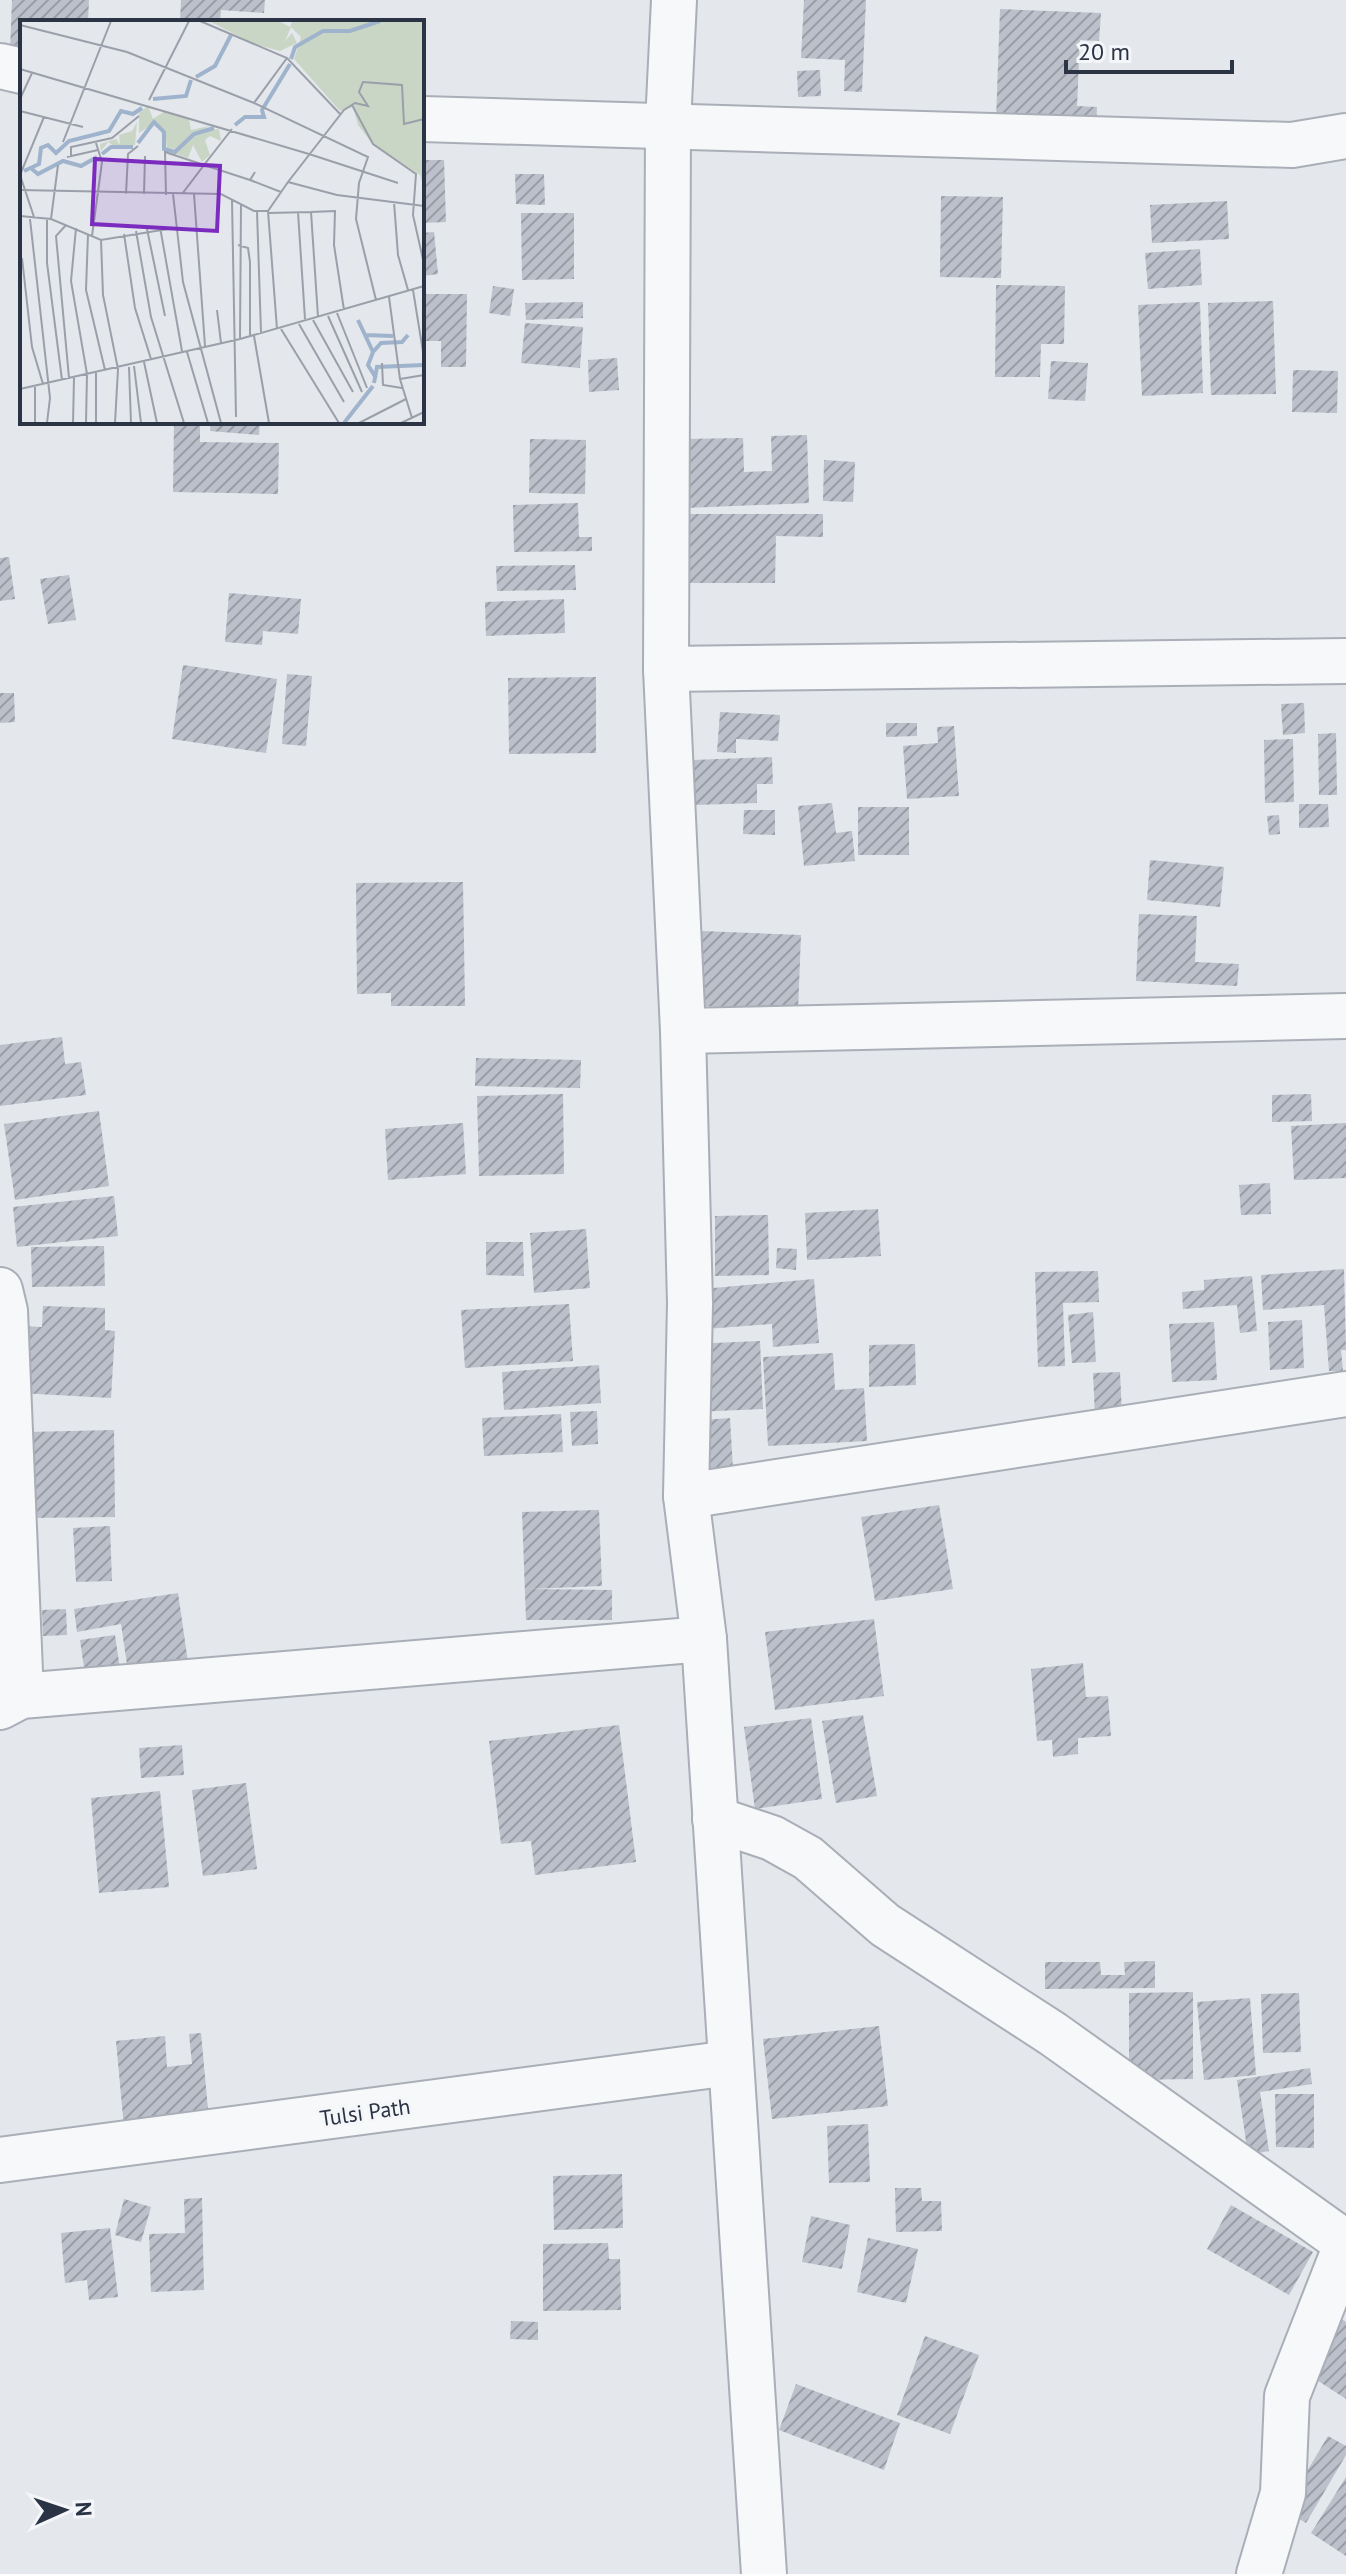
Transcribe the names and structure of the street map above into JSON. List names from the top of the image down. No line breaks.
{"streets":{"street":["Tulsi Path"]},"scale_bar":"20 m","north":"right"}
